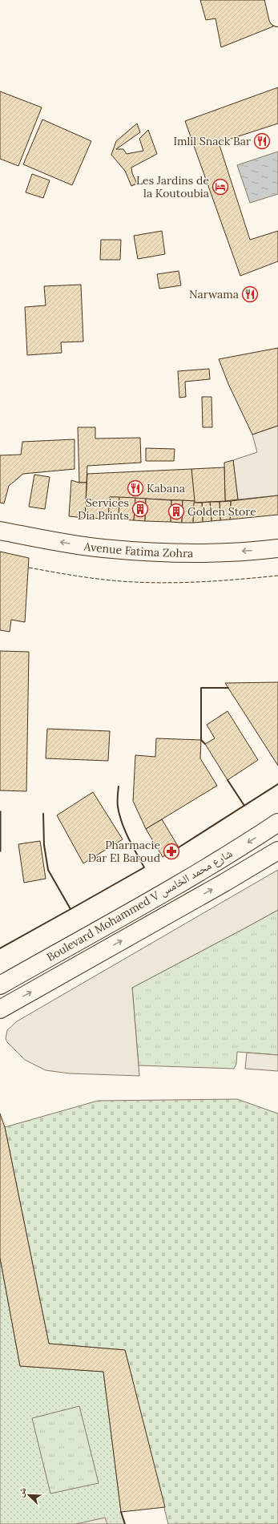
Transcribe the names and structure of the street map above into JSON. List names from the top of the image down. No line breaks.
{"streets":{"main road":["Avenue Fatima Zohra","Boulevard Mohammed V شارع محمد الخامس"]},"one_way":["Avenue Fatima Zohra"],"places":{"restaurant":["Imlil Snack Bar","Narwama","Kabana"],"hotel":["Les Jardins de la Koutoubia"],"building":["Services Dia Prints","Golden Store"],"pharmacy":["Pharmacie Dar El Baroud"]},"north":"top left"}
